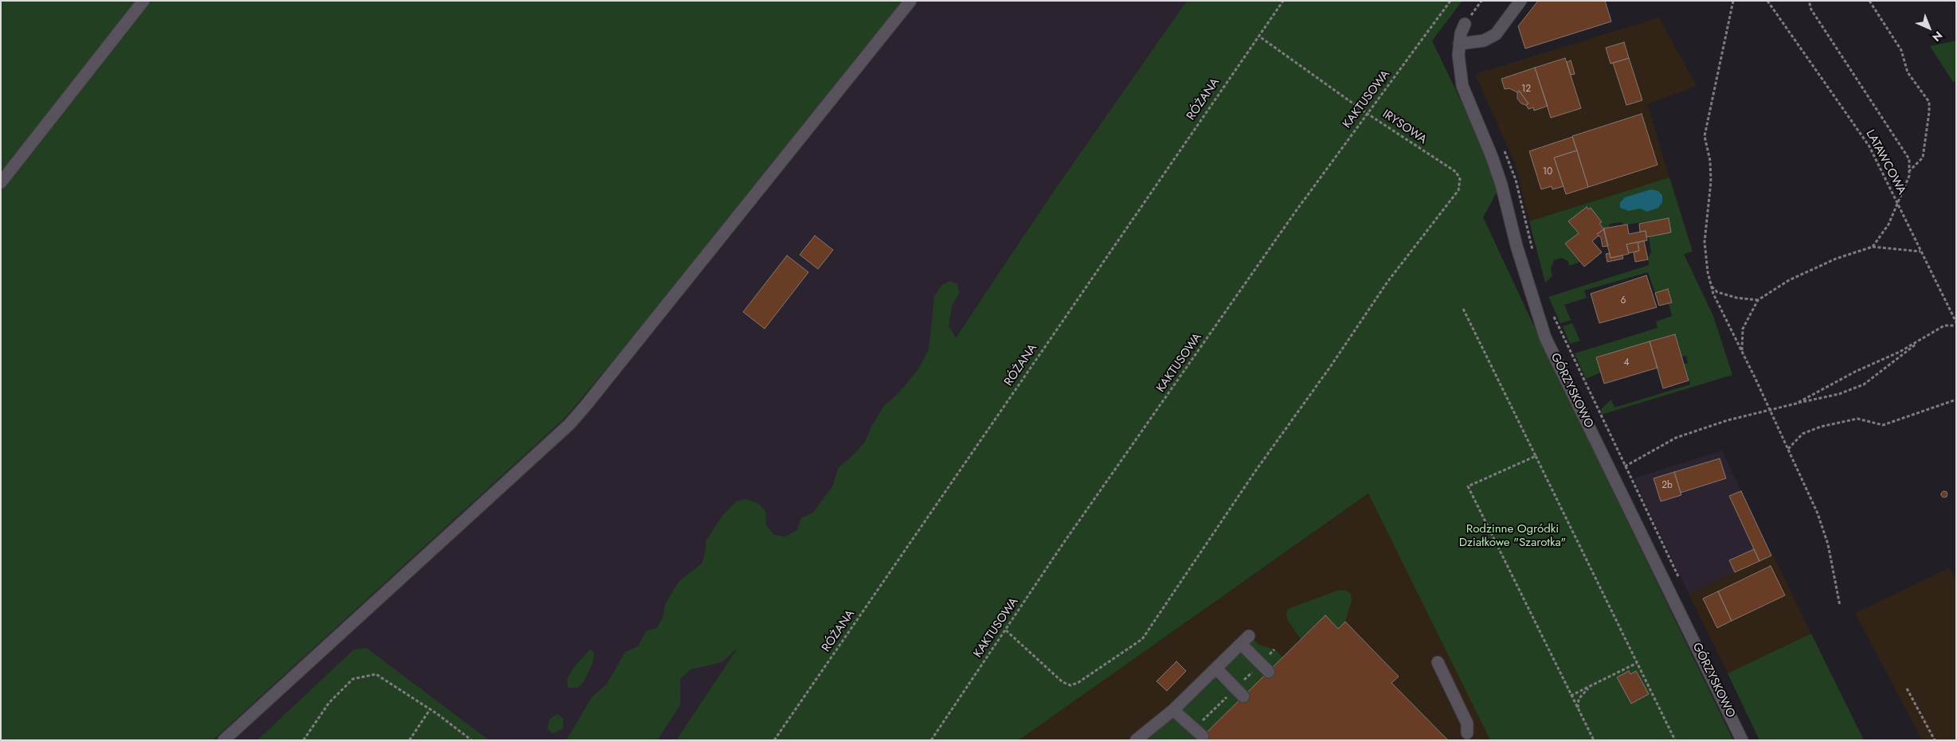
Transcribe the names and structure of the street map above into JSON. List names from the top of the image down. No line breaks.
{"streets":{"street":["GÓRZYSKOWO"],"path":["RÓŻANA","KAKTUSOWA","IRYSOWA","LATAWCOWA"]},"crossings":[["RÓŻANA","IRYSOWA"],["KAKTUSOWA","IRYSOWA"]],"parks":["Rodzinne Ogródki Działkowe \"Szarotka\""],"house_numbers":["12","10","6","4","2b"],"north":"bottom right"}
